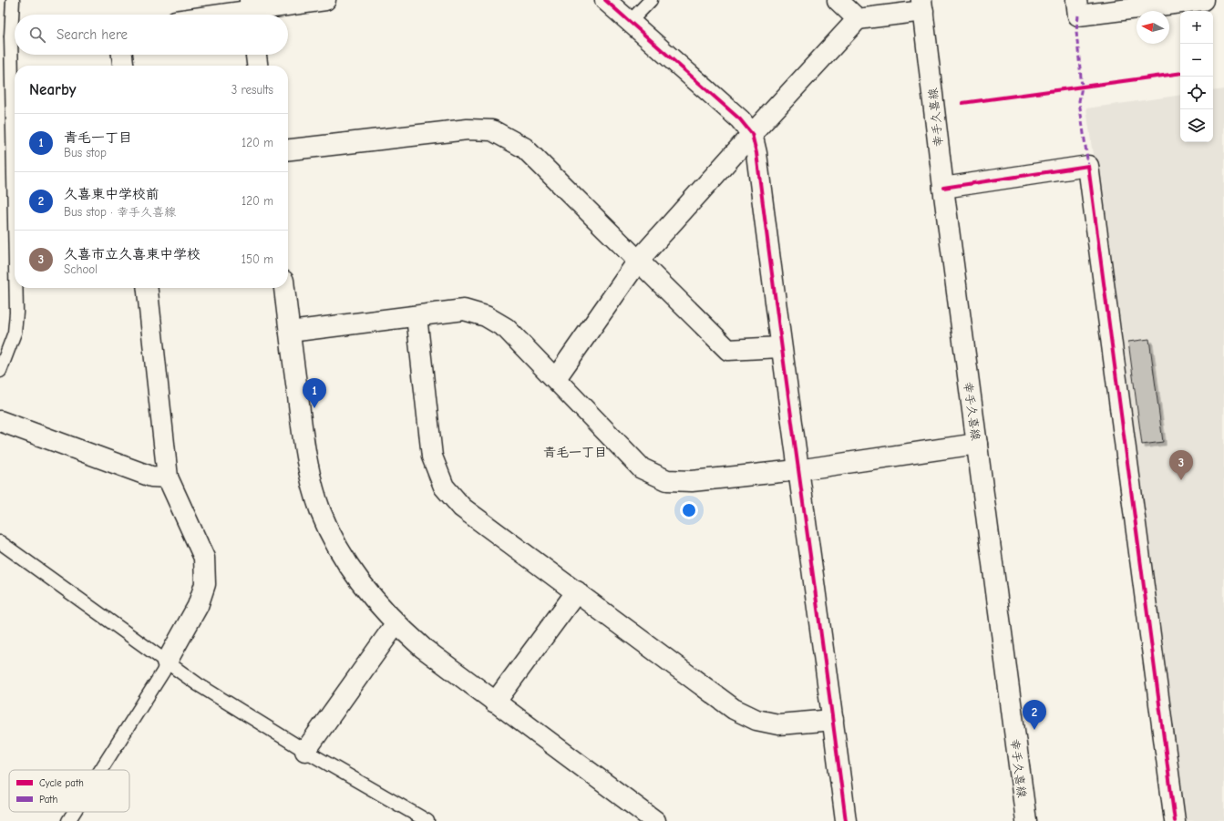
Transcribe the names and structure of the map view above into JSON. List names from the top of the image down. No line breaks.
{"streets":{"street":["幸手久喜線"]},"districts":["青毛一丁目"],"legend":["Cycle path","Path"],"north":"left","page":{"map_buttons":["+","−"],"search":"Search here","heading":["Nearby","3 results"],"list":[{"mark":"1","name":"青毛一丁目","note":"Bus stop","value":"120 m"},{"mark":"2","name":"久喜東中学校前","note":"Bus stop · 幸手久喜線","value":"120 m"},{"mark":"3","name":"久喜市立久喜東中学校","note":"School","value":"150 m"}],"pins":["1","3","2"]}}
